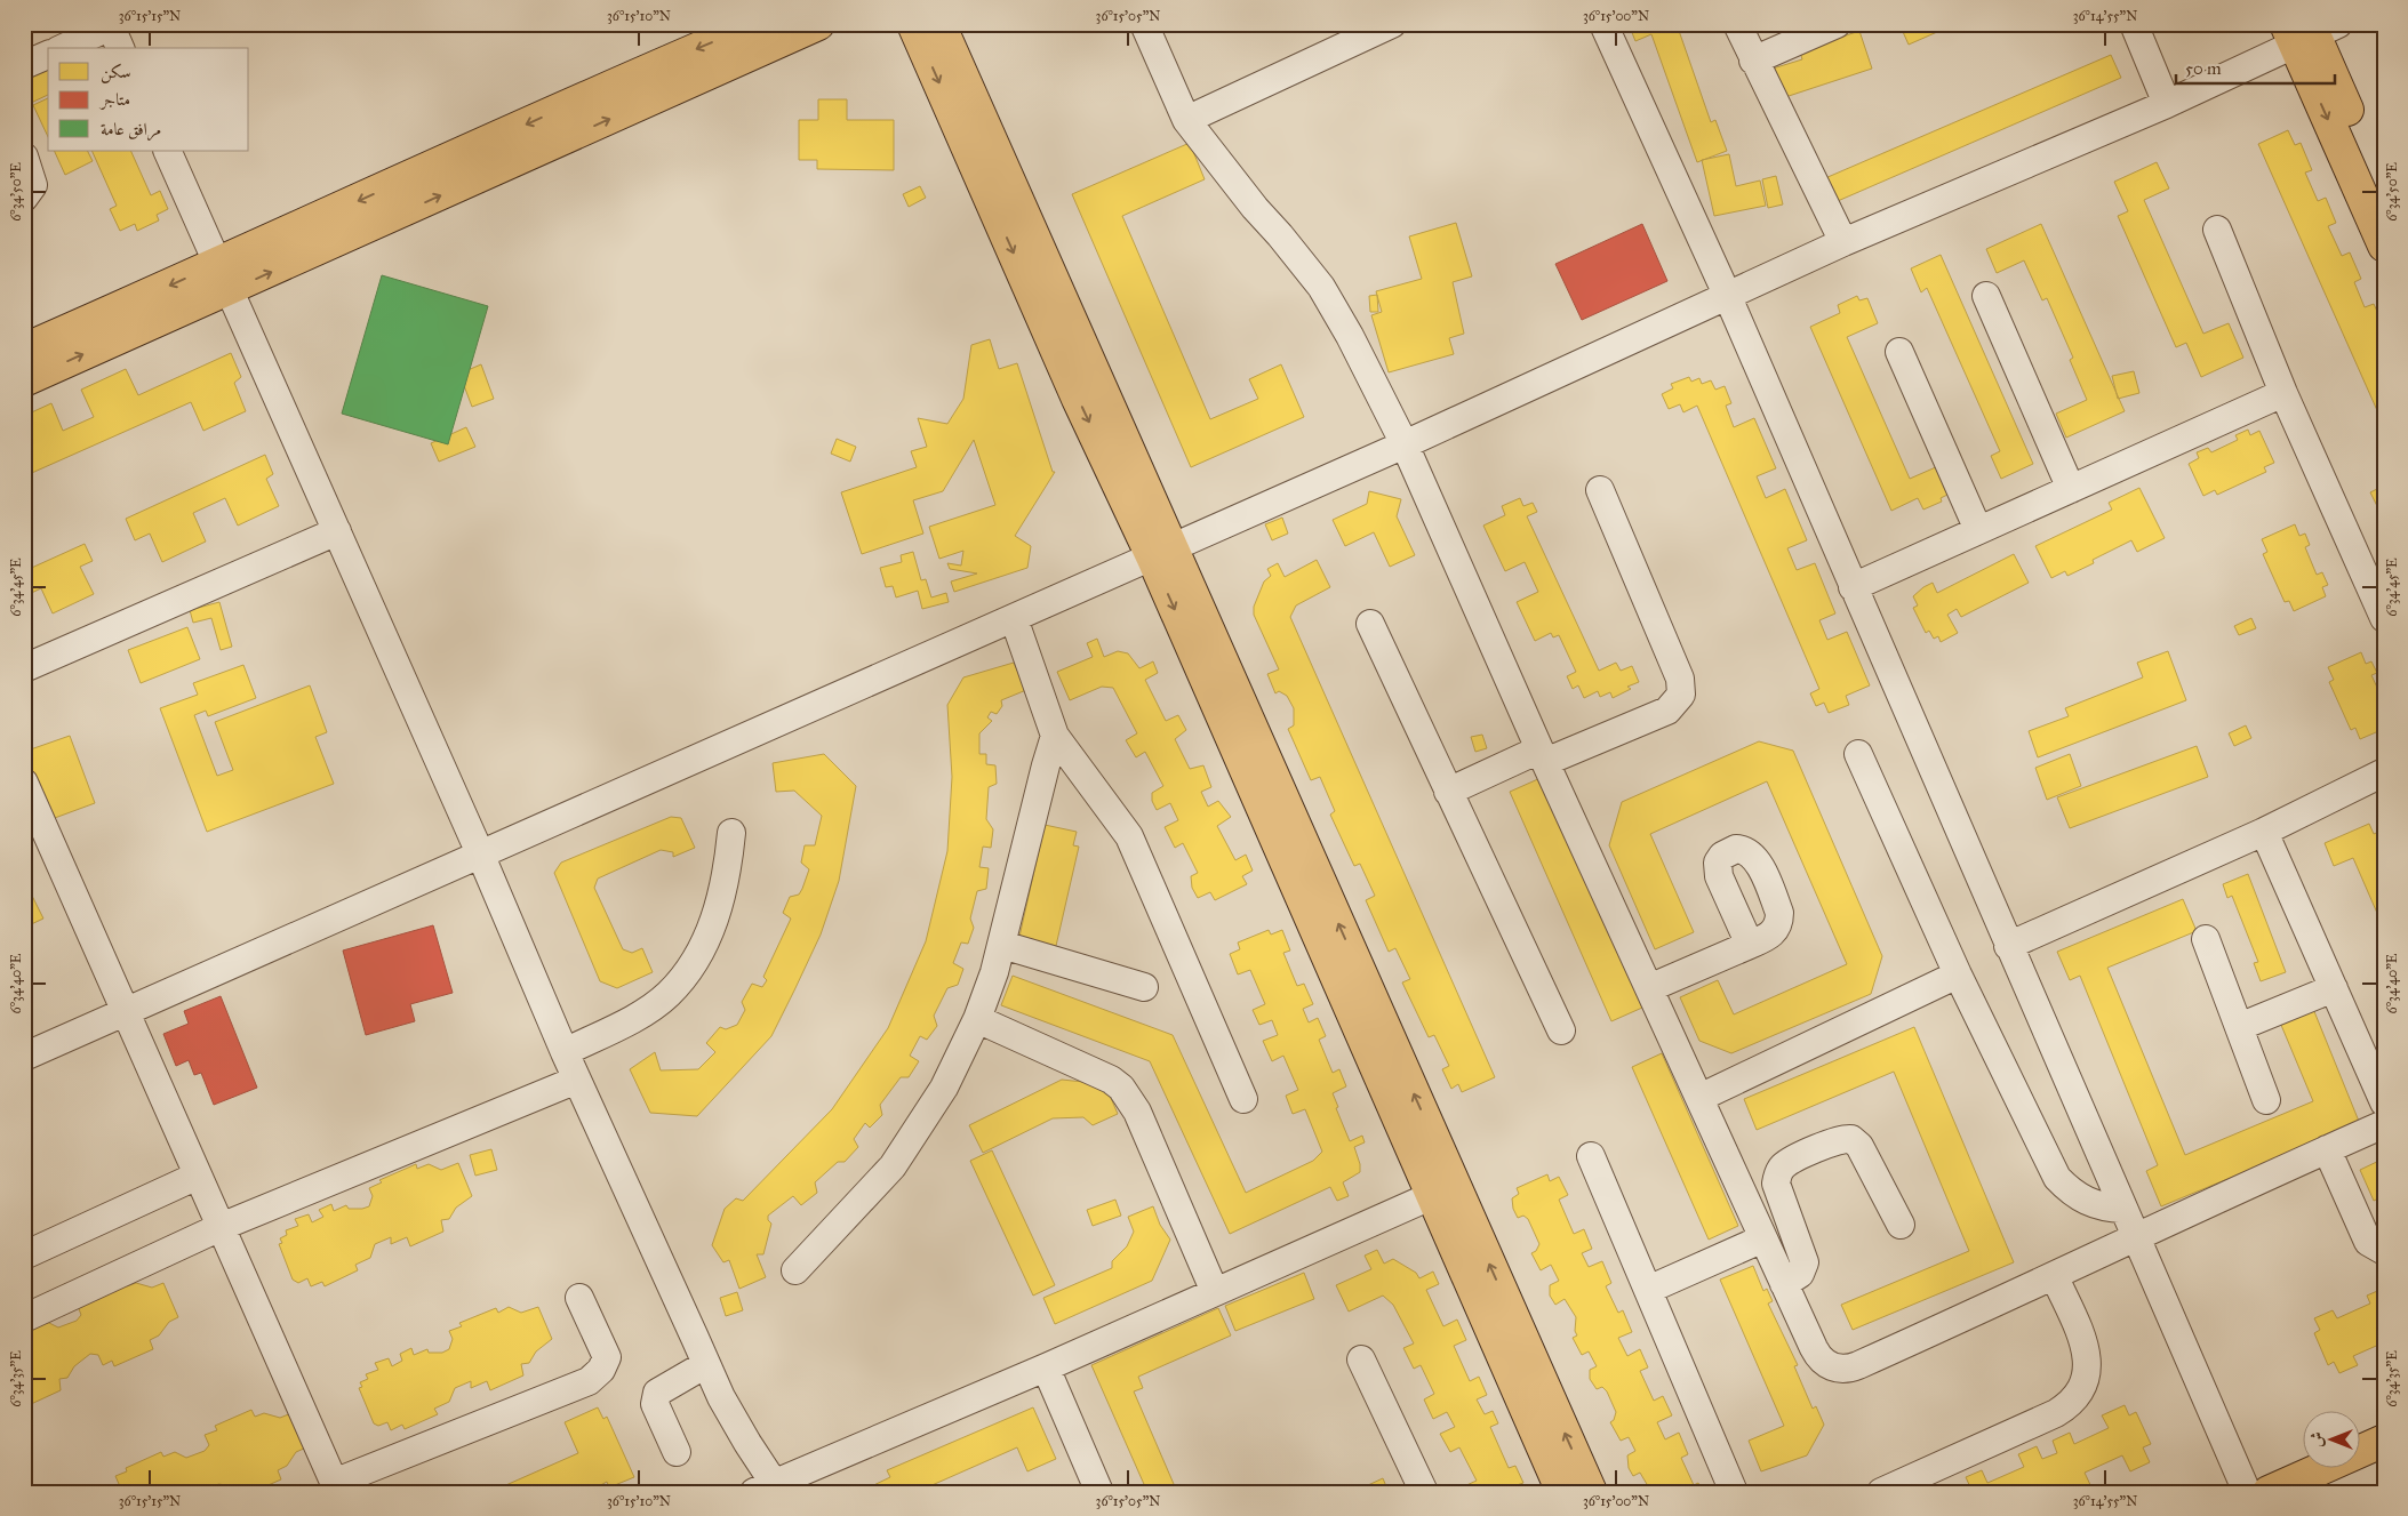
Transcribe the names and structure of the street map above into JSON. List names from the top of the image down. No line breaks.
{"legend":["سكن","متاجر","مرافق عامة"],"scale_bar":"50 m","north":"left","coordinates":["36°15'15\"N","36°15'10\"N","36°15'05\"N","36°15'00\"N","36°14'55\"N","6°34'50\"E","6°34'45\"E","6°34'40\"E","6°34'35\"E"]}
